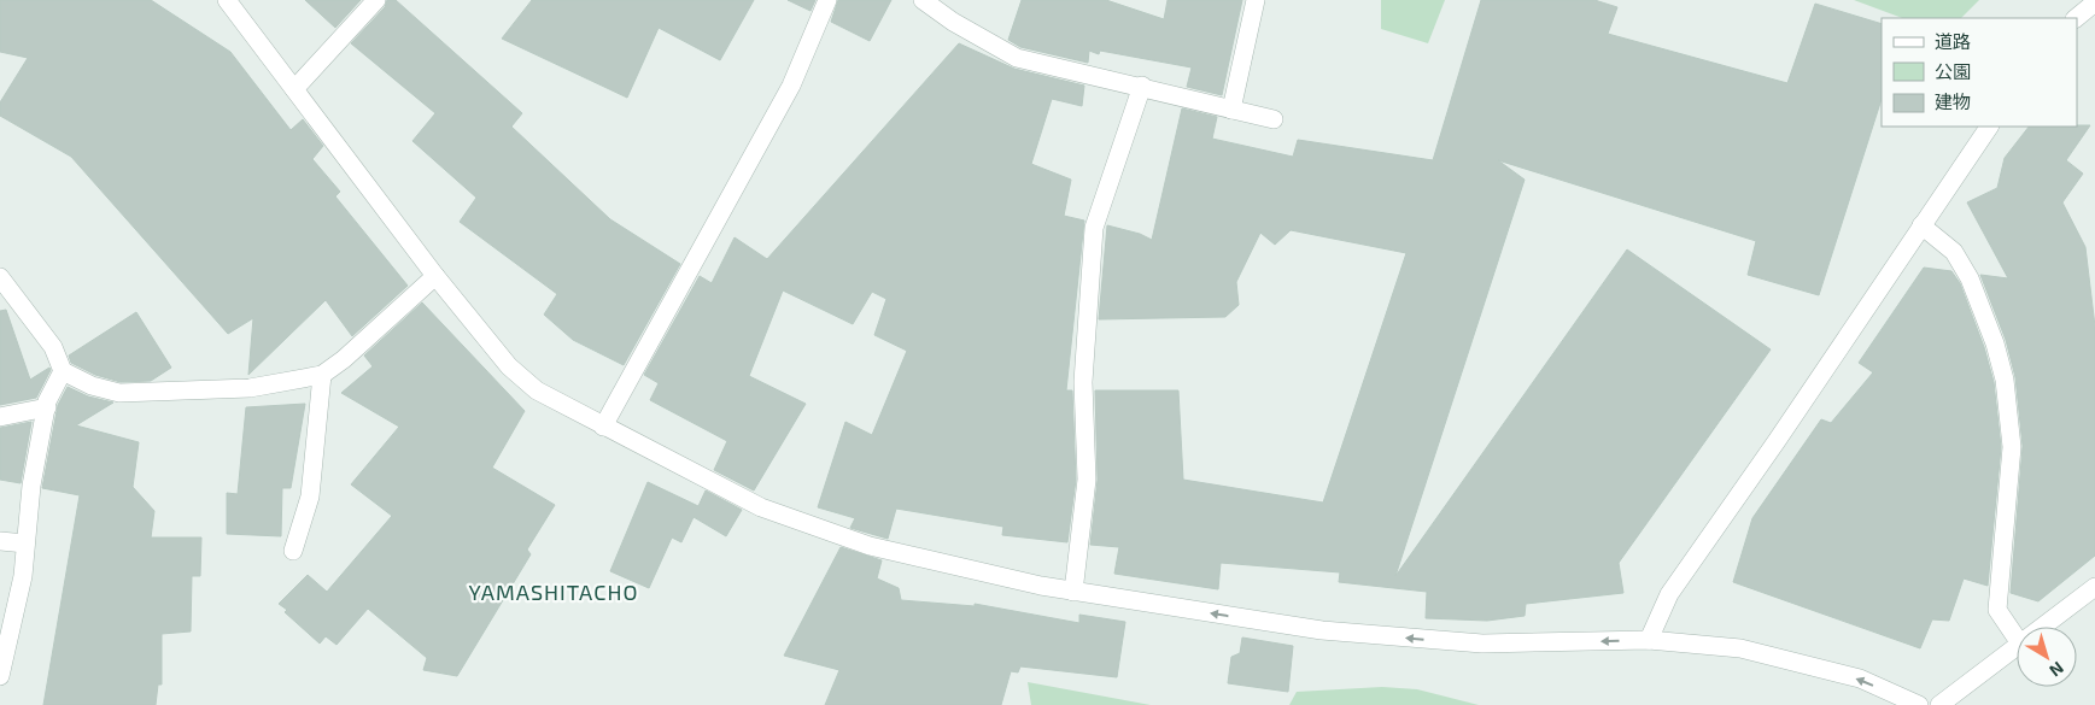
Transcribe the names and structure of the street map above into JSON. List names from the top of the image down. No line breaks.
{"districts":["YAMASHITACHO"],"legend":["道路","公園","建物"],"north":"bottom right"}
